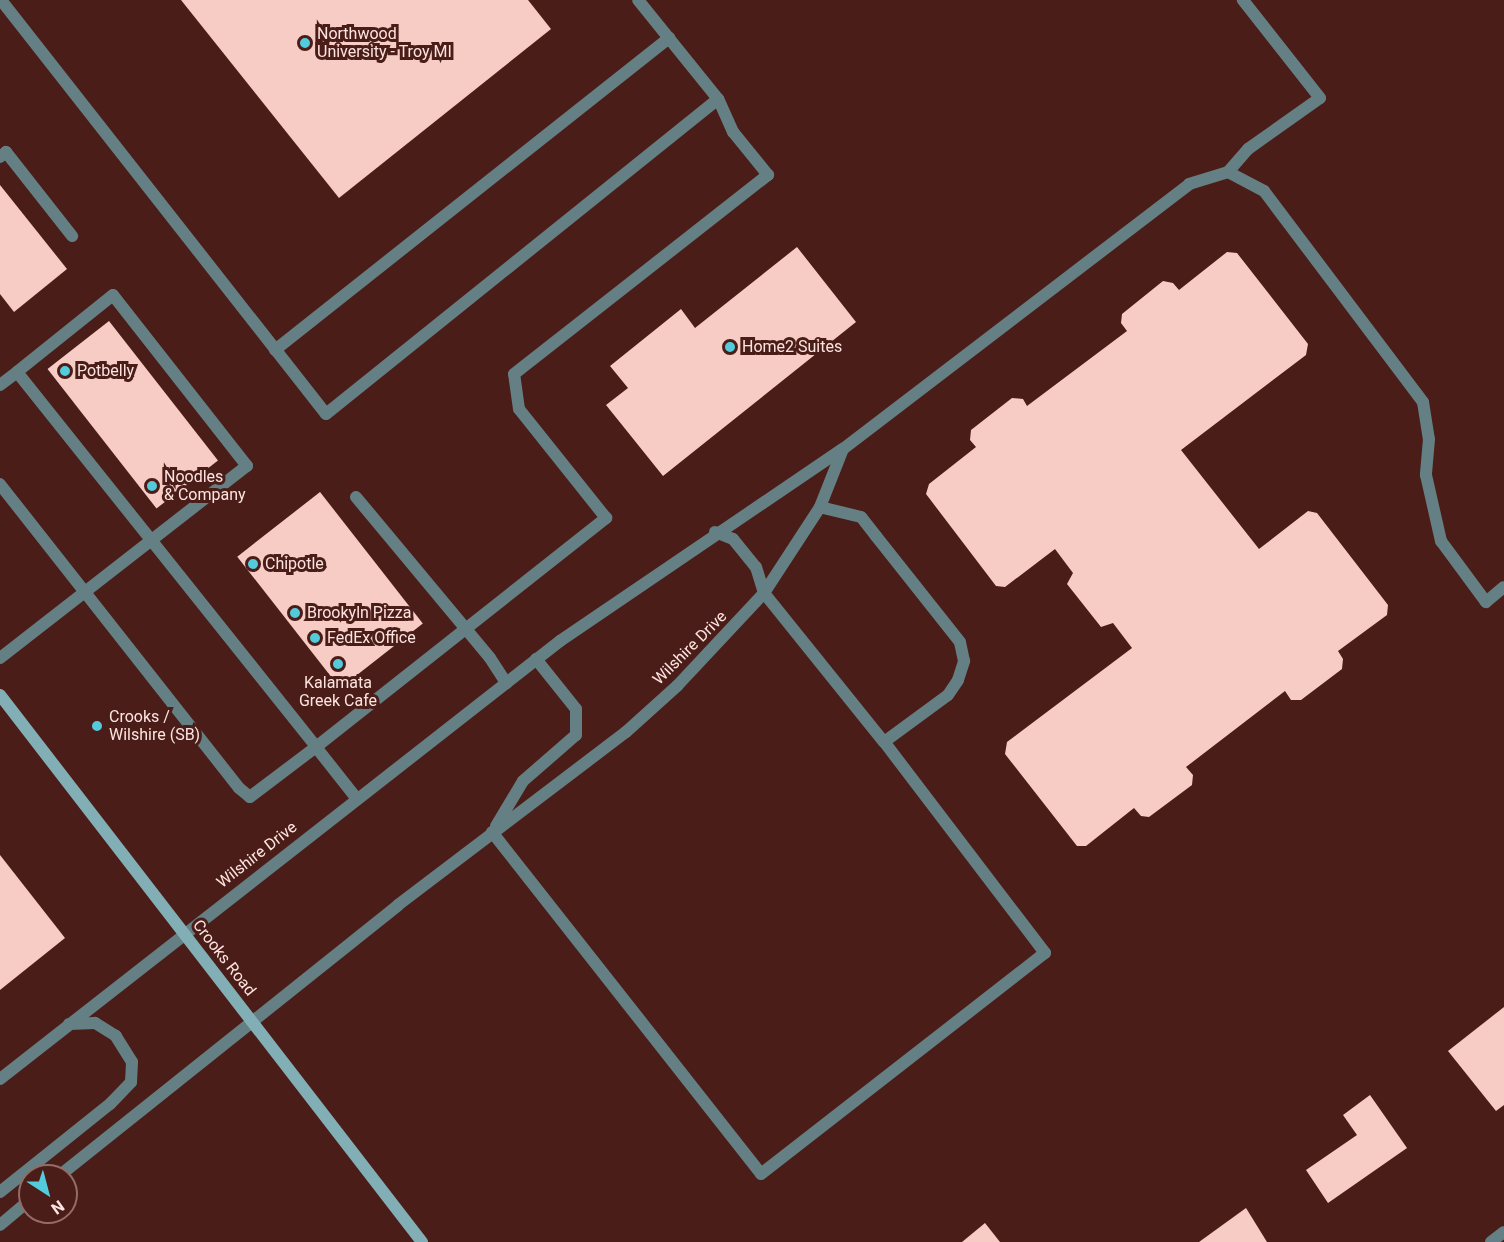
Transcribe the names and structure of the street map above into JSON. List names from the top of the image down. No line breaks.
{"streets":{"main road":["Crooks Road"],"street":["Wilshire Drive"]},"crossings":[["Wilshire Drive","Crooks Road"]],"places":["Northwood University - Troy MI","Home2 Suites","Potbelly","Noodles & Company","Chipotle","Brookyln Pizza","FedEx Office","Kalamata Greek Cafe","Crooks / Wilshire (SB)"],"north":"bottom right"}
